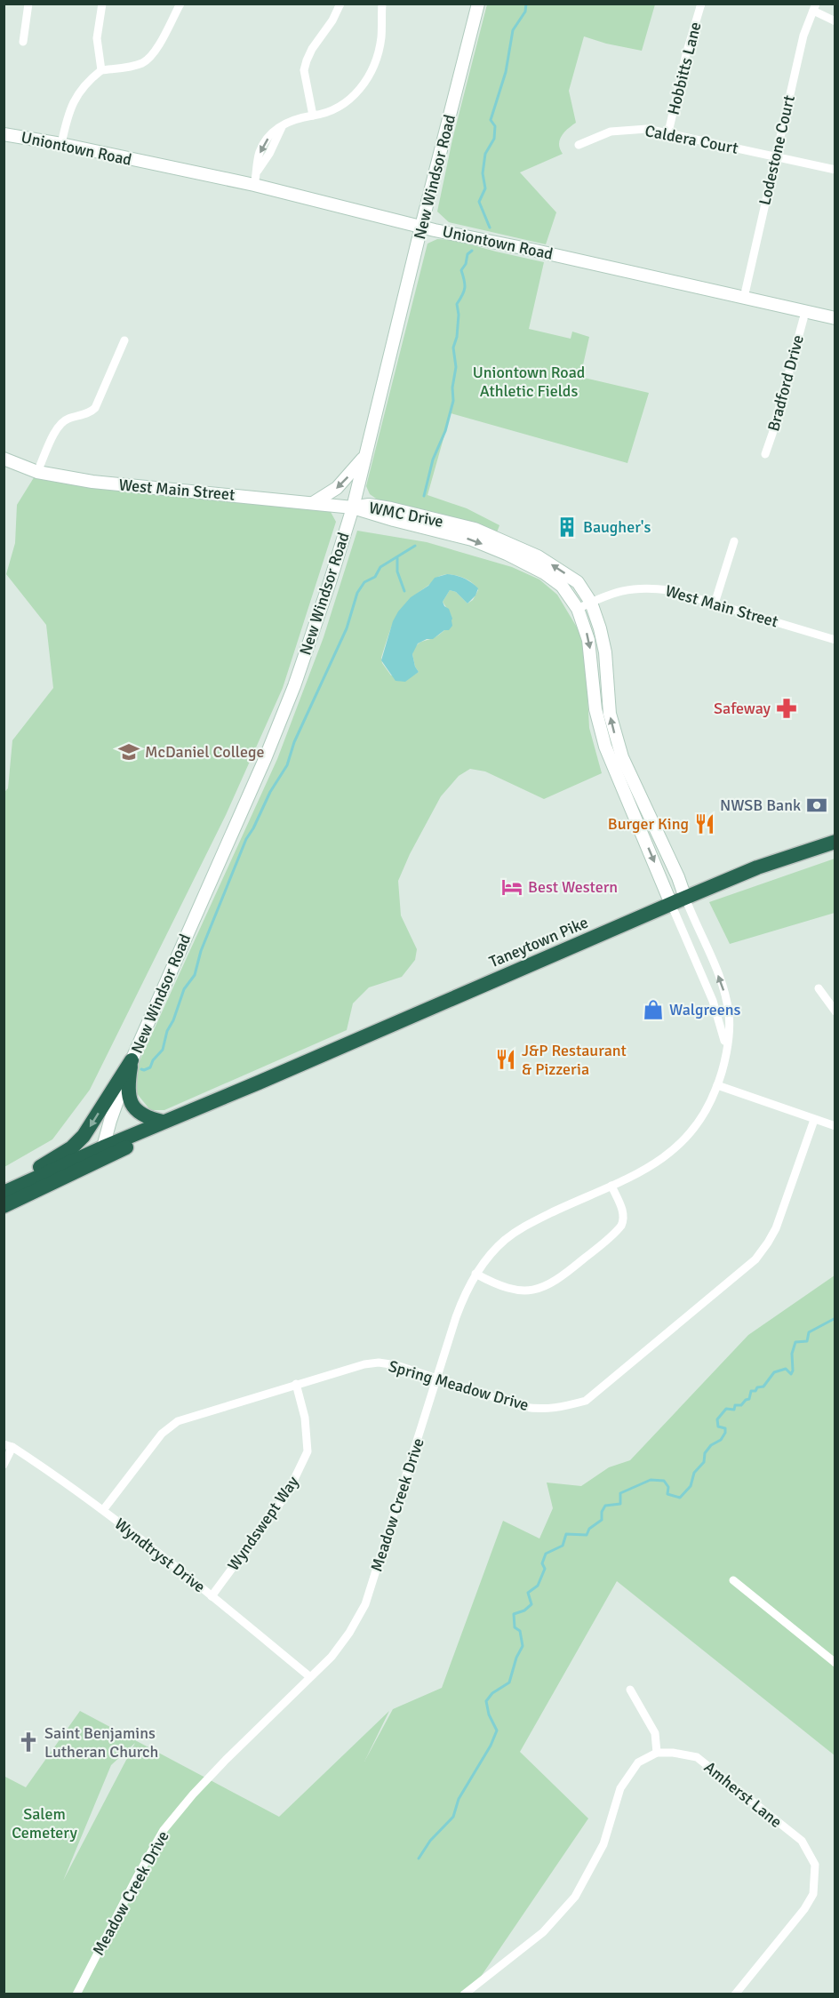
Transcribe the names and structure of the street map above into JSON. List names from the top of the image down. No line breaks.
{"streets":{"highway":["Taneytown Pike"],"main road":["Uniontown Road","New Windsor Road","West Main Street","WMC Drive"],"street":["Hobbitts Lane","Caldera Court","Lodestone Court","Bradford Drive","Spring Meadow Drive","Meadow Creek Drive","Wyndswept Way","Wyndtryst Drive","Amherst Lane"]},"crossings":[["Hobbitts Lane","Caldera Court"],["Caldera Court","Lodestone Court"],["Uniontown Road","Lodestone Court"],["Uniontown Road","New Windsor Road"],["Uniontown Road","Bradford Drive"],["New Windsor Road","West Main Street"],["New Windsor Road","WMC Drive"],["New Windsor Road","Taneytown Pike"],["West Main Street","WMC Drive"],["WMC Drive","Taneytown Pike"],["WMC Drive","Meadow Creek Drive"],["Taneytown Pike","Meadow Creek Drive"],["Spring Meadow Drive","Meadow Creek Drive"],["Spring Meadow Drive","Wyndswept Way"],["Spring Meadow Drive","Wyndtryst Drive"],["Meadow Creek Drive","Wyndtryst Drive"],["Wyndswept Way","Wyndtryst Drive"]],"parks":["Uniontown Road Athletic Fields","Salem Cemetery"],"places":{"building":["Baugher's"],"pharmacy":["Safeway"],"school or university":["McDaniel College"],"bank":["NWSB Bank"],"restaurant":["Burger King","J&P Restaurant & Pizzeria"],"hotel":["Best Western"],"shop":["Walgreens"],"church":["Saint Benjamins Lutheran Church"]}}
